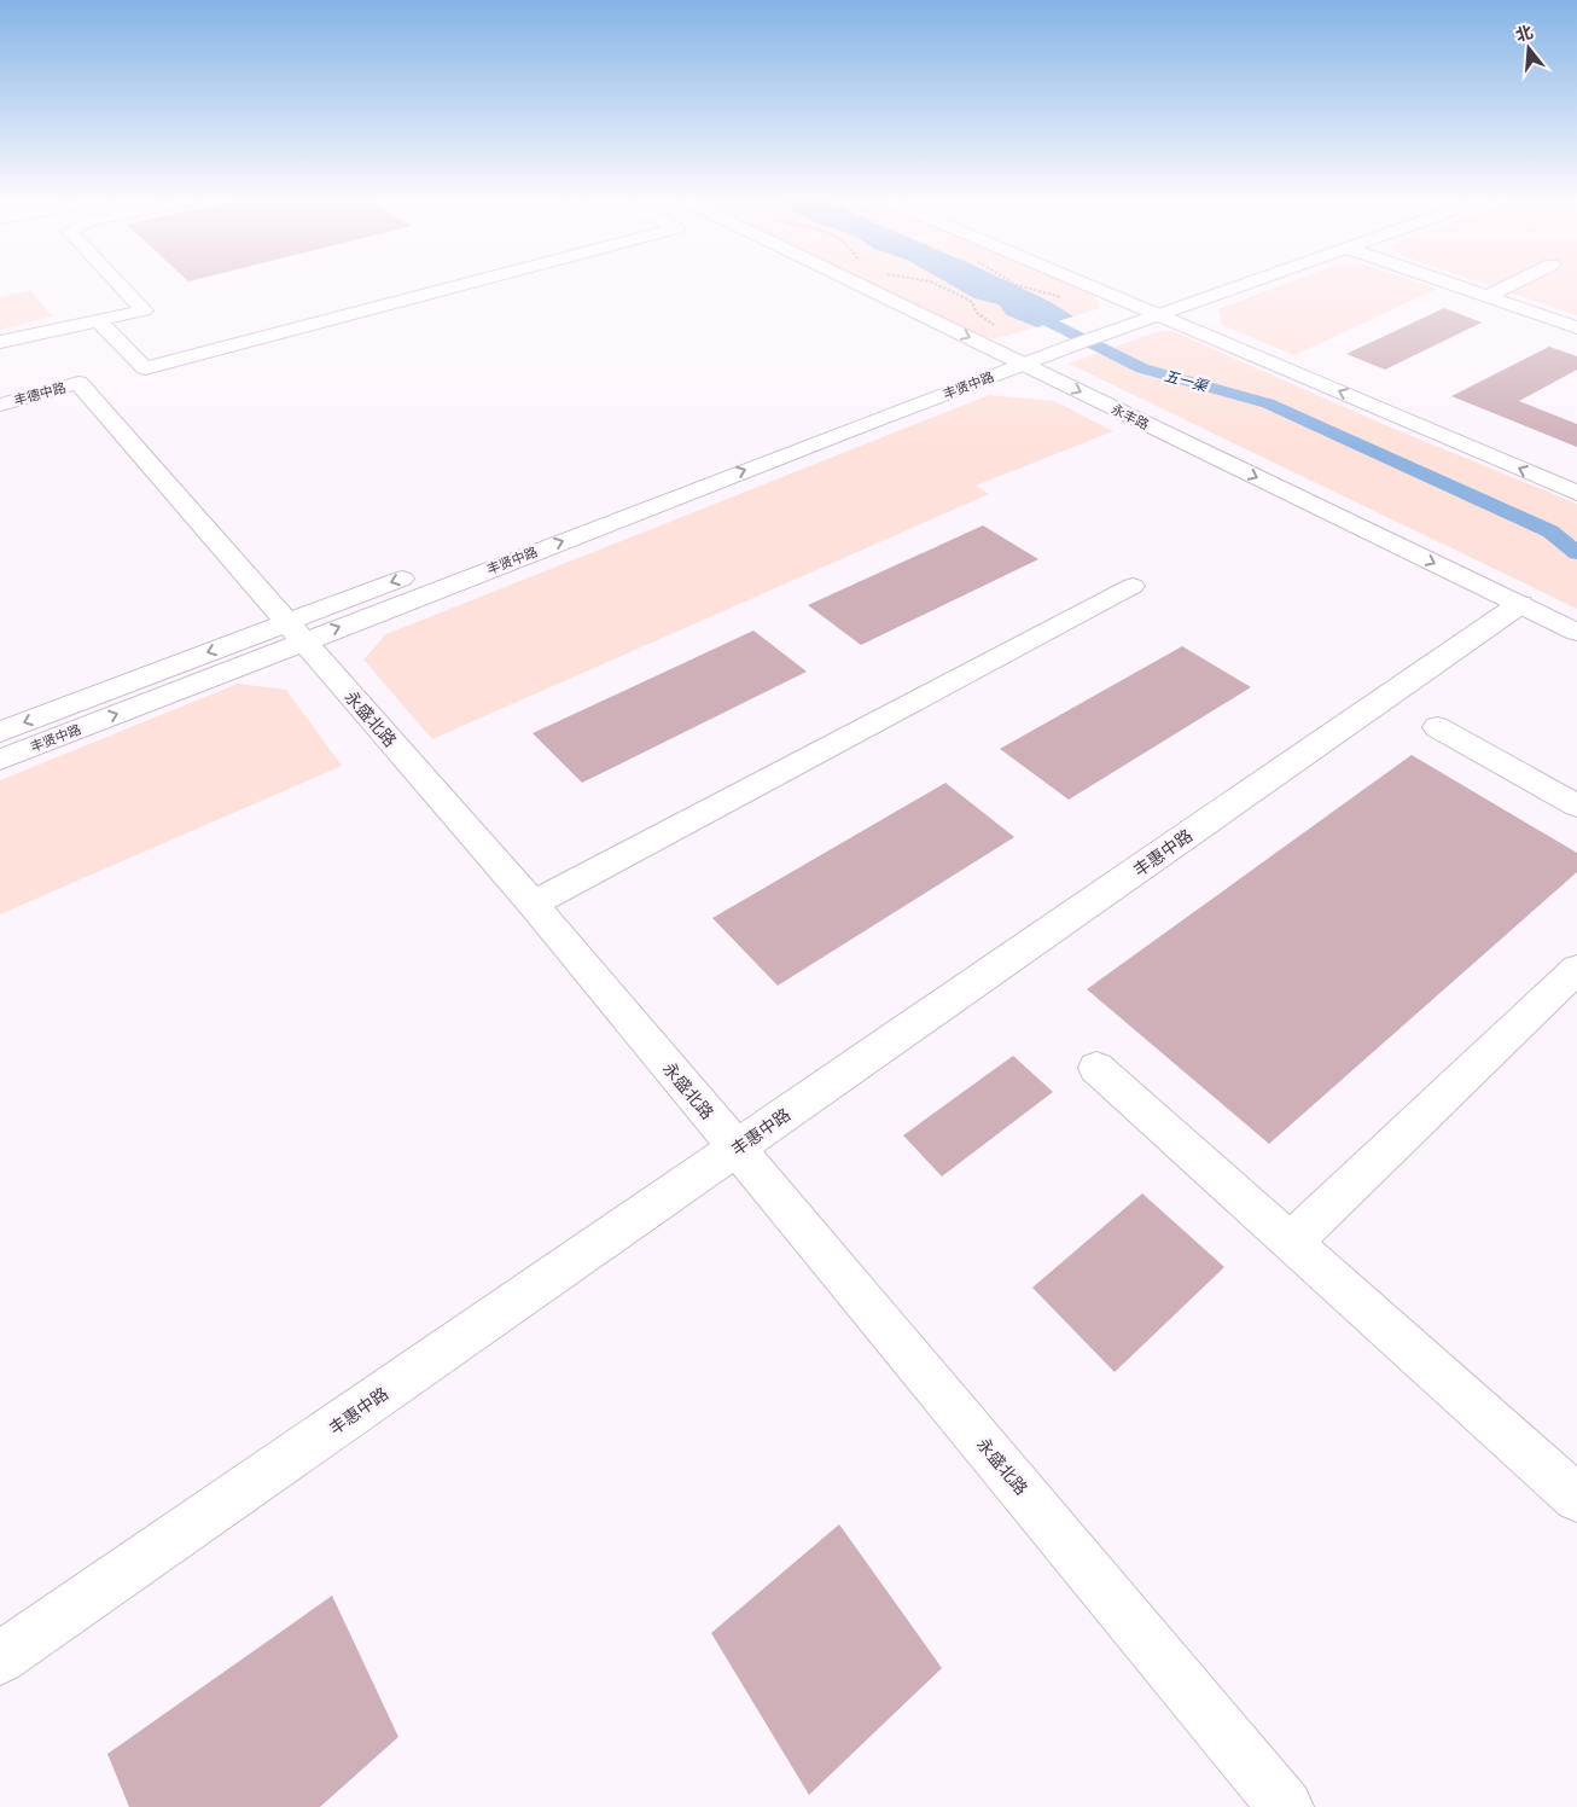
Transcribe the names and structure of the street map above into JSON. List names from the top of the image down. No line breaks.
{"streets":{"street":["丰贤中路","丰德中路","永丰路","永盛北路","丰惠中路"]},"crossings":[["丰贤中路","永丰路"],["丰贤中路","永盛北路"],["丰德中路","永盛北路"],["永丰路","丰惠中路"],["永盛北路","丰惠中路"]],"water":["五一渠"],"north":"top"}
